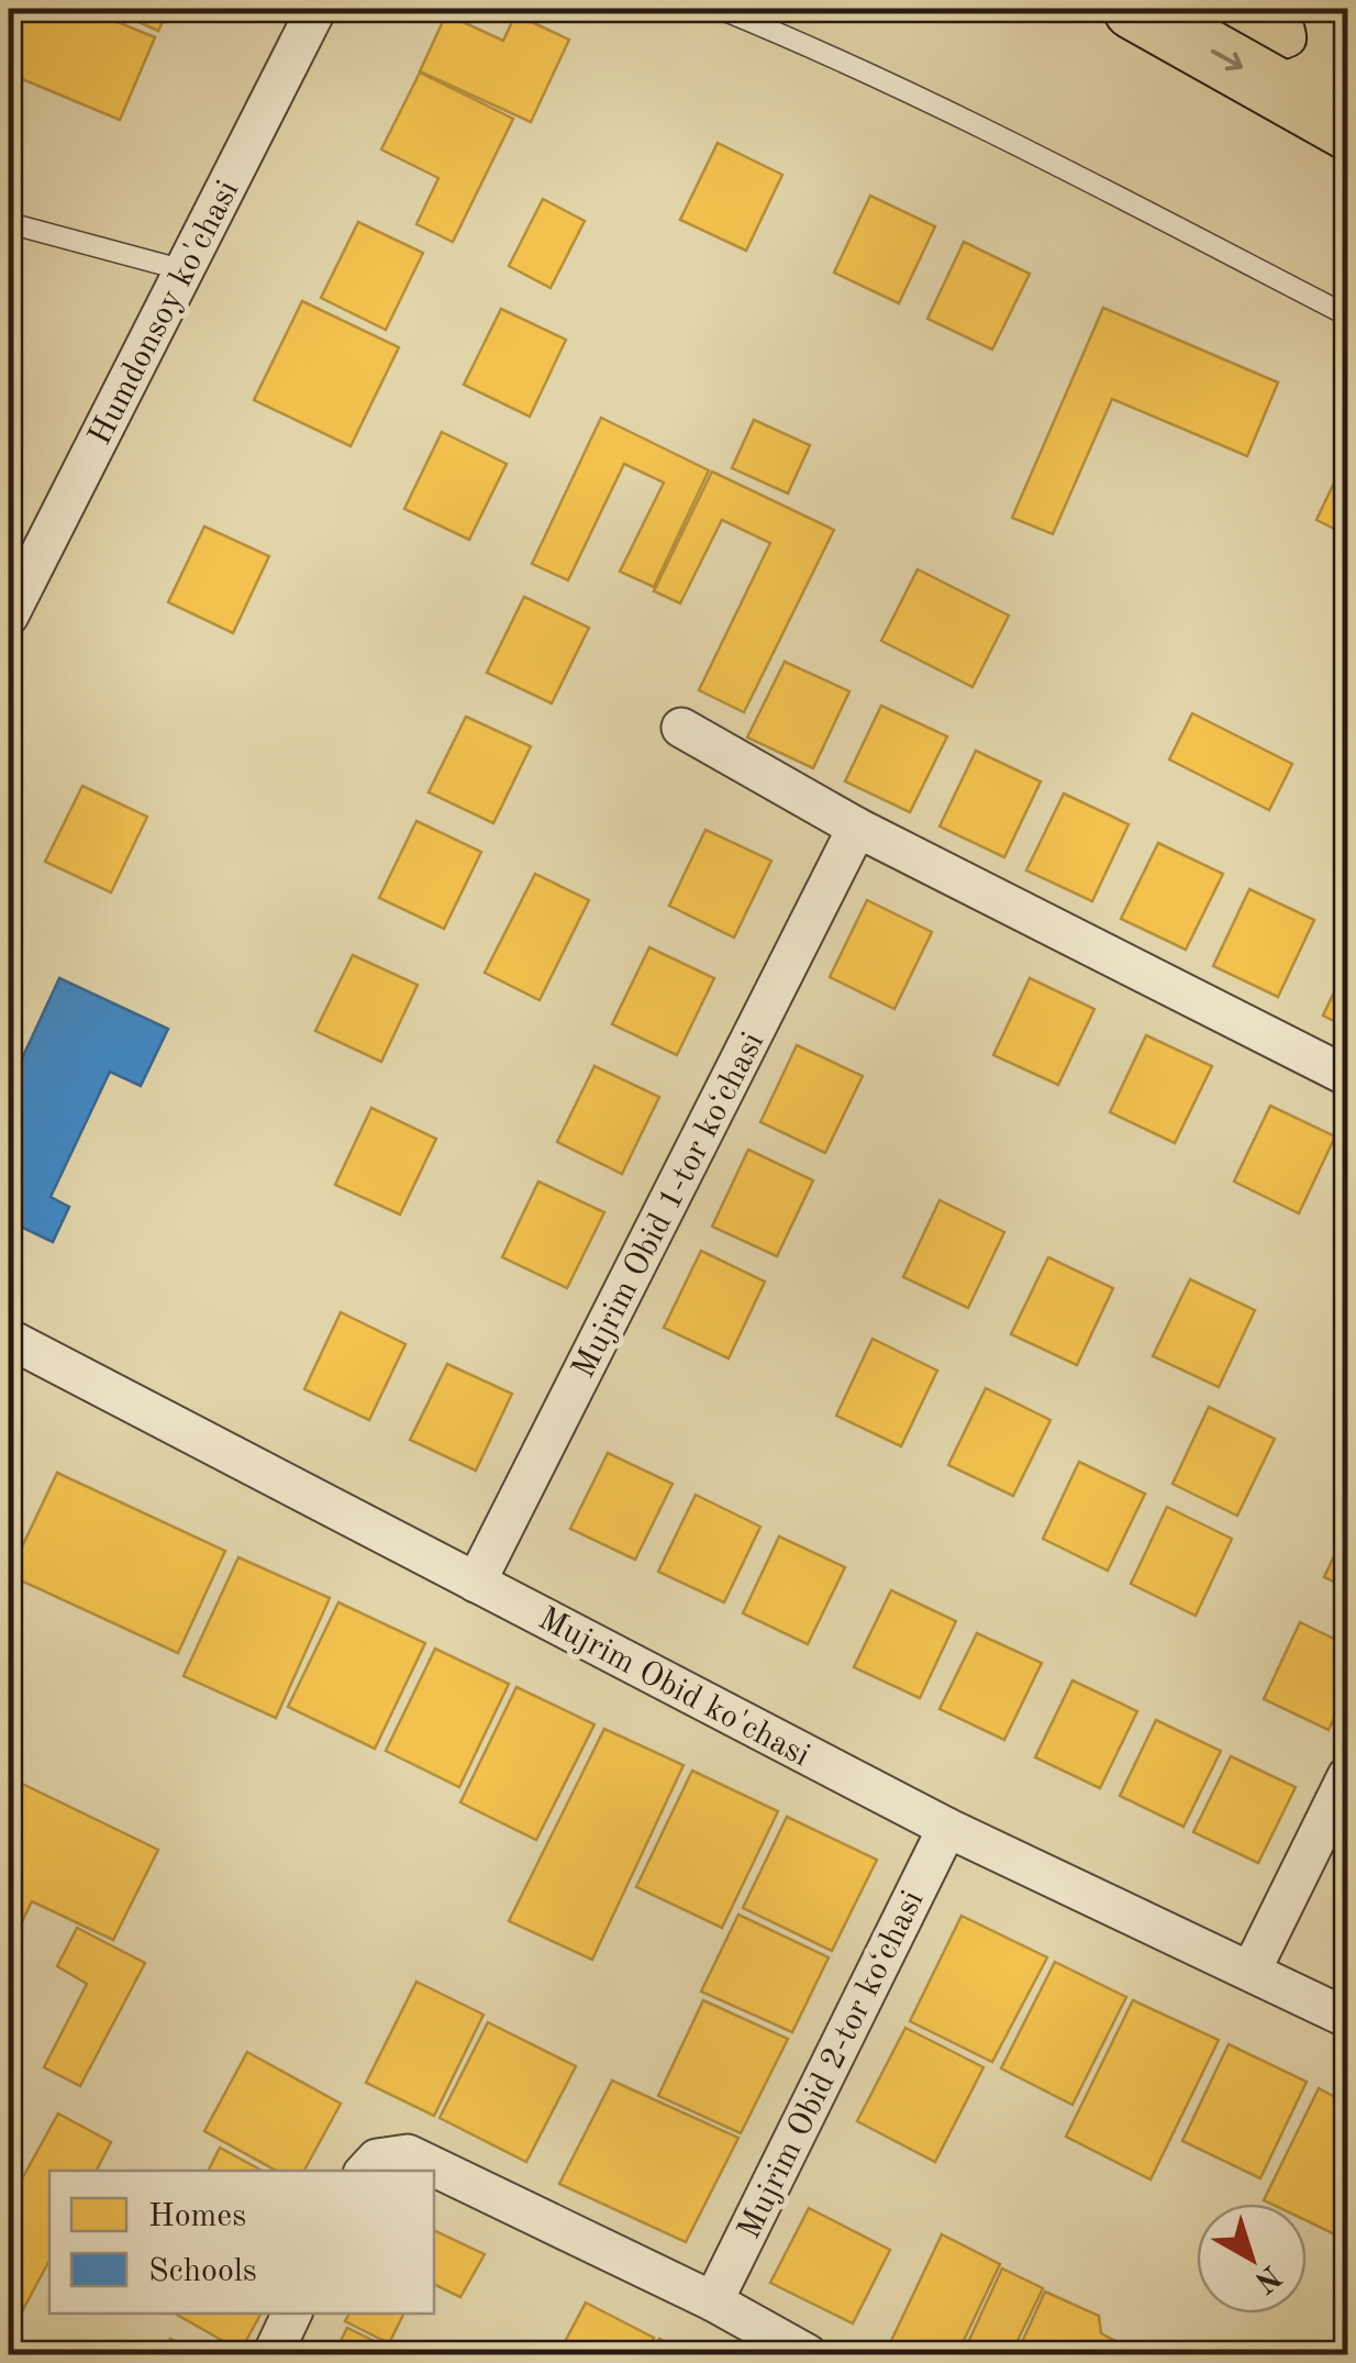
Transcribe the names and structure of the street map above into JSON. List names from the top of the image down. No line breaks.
{"streets":{"street":["Humdonsoy ko'chasi","Mujrim Obid 1-tor koʻchasi","Mujrim Obid ko'chasi","Mujrim Obid 2-tor koʻchasi"]},"crossings":[["Mujrim Obid 1-tor koʻchasi","Mujrim Obid ko'chasi"],["Mujrim Obid ko'chasi","Mujrim Obid 2-tor koʻchasi"]],"legend":["Homes","Schools"],"north":"bottom right"}
